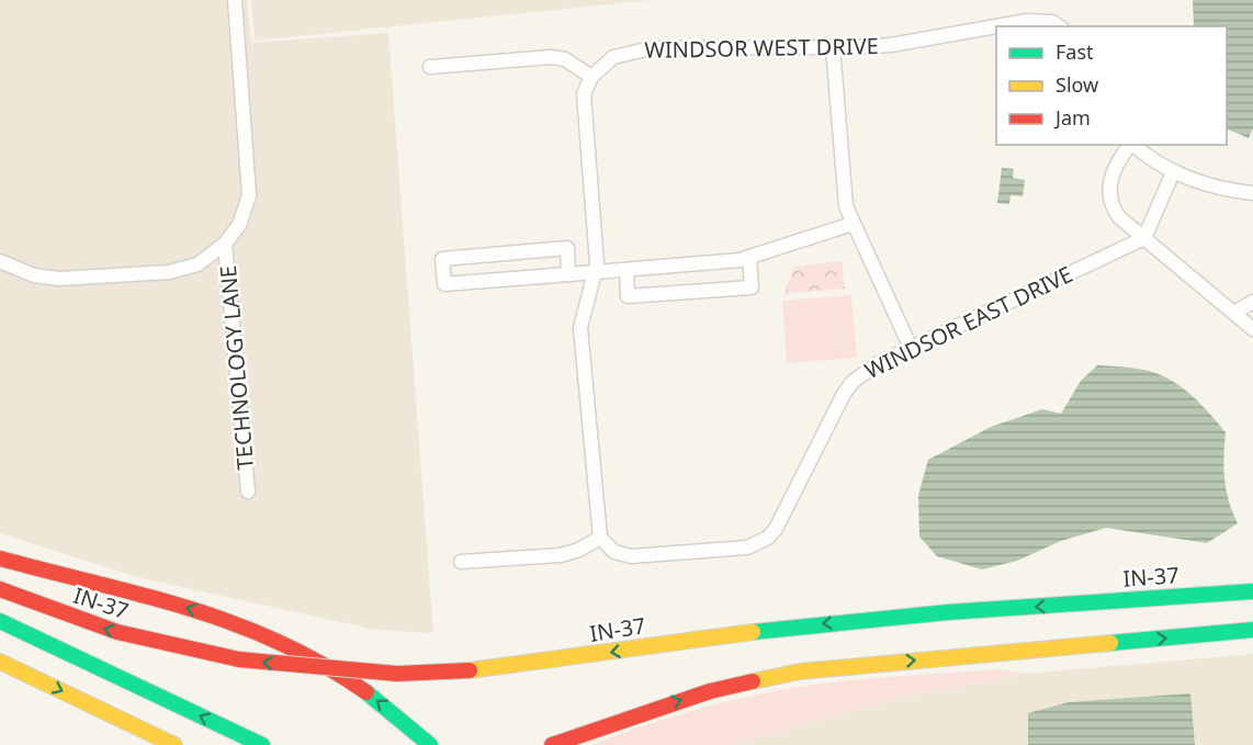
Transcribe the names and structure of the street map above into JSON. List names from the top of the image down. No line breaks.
{"streets":{"highway":["IN-37"],"street":["WINDSOR WEST DRIVE","WINDSOR EAST DRIVE","TECHNOLOGY LANE"]},"legend":["Fast","Slow","Jam"]}
